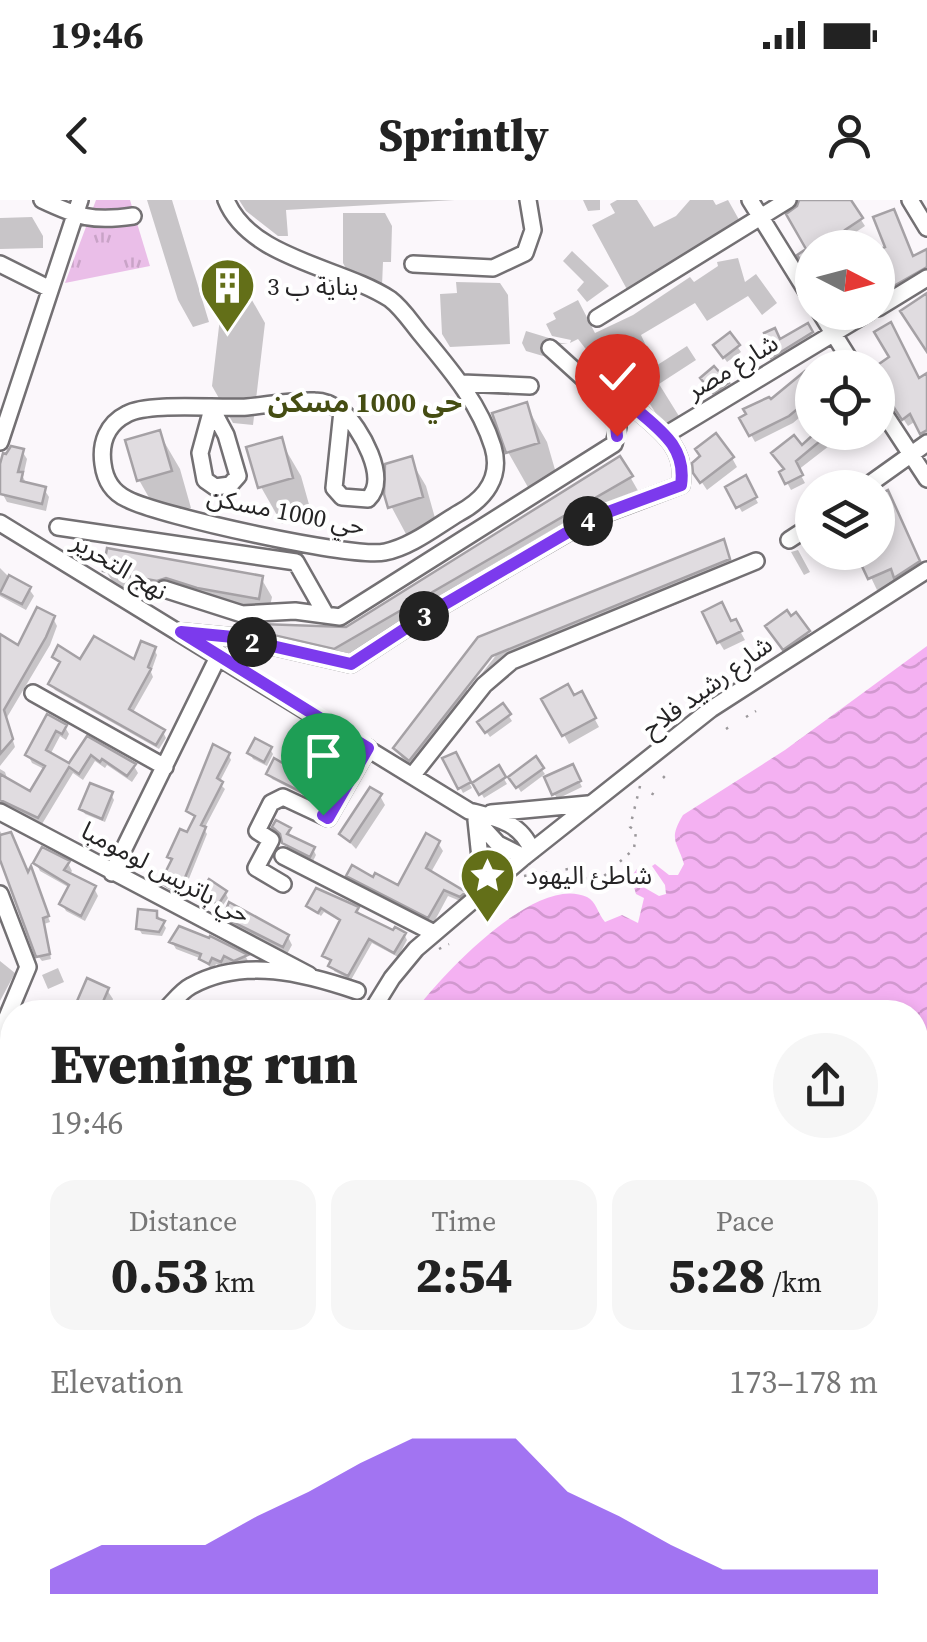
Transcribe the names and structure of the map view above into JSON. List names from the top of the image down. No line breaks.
{"streets":{"street":["شارع مصر","حي 1000 مسكن","نهج التحرير","شارع رشيد فلاح","حي باتريس لومومبا"]},"crossings":[["نهج التحرير","شارع رشيد فلاح"]],"districts":["حي 1000 مسكن"],"places":{"building":["بناية ب 3"],"place":["شاطئ اليهود"]},"north":"right","page":{"status":"19:46","header":"Sprintly","pins":["4","3","2"],"heading":["Evening run","19:46"],"stats":[["Distance","0.53 km"],["Time","2:54"],["Pace","5:28 /km"]],"chart":["Elevation","173–178 m"]}}
